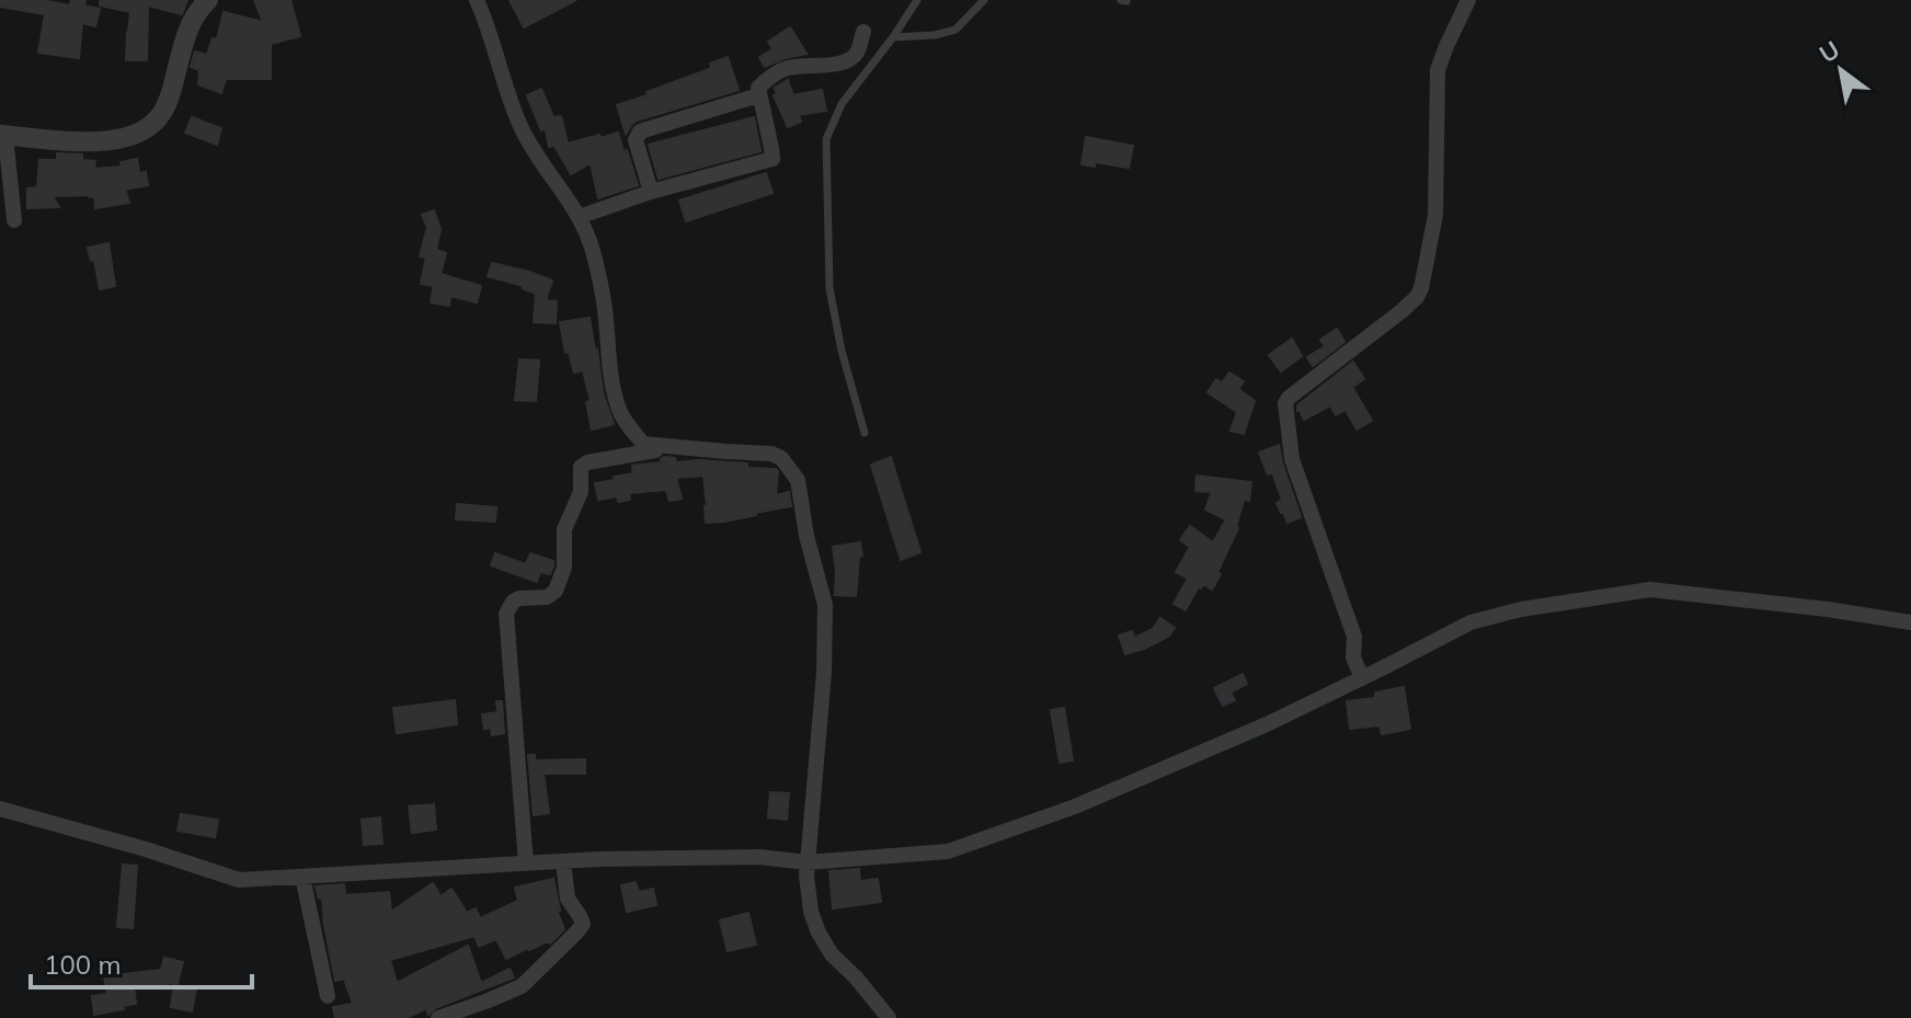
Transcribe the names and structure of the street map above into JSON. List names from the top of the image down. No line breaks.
{"scale_bar":"100 m","north":"top left"}
